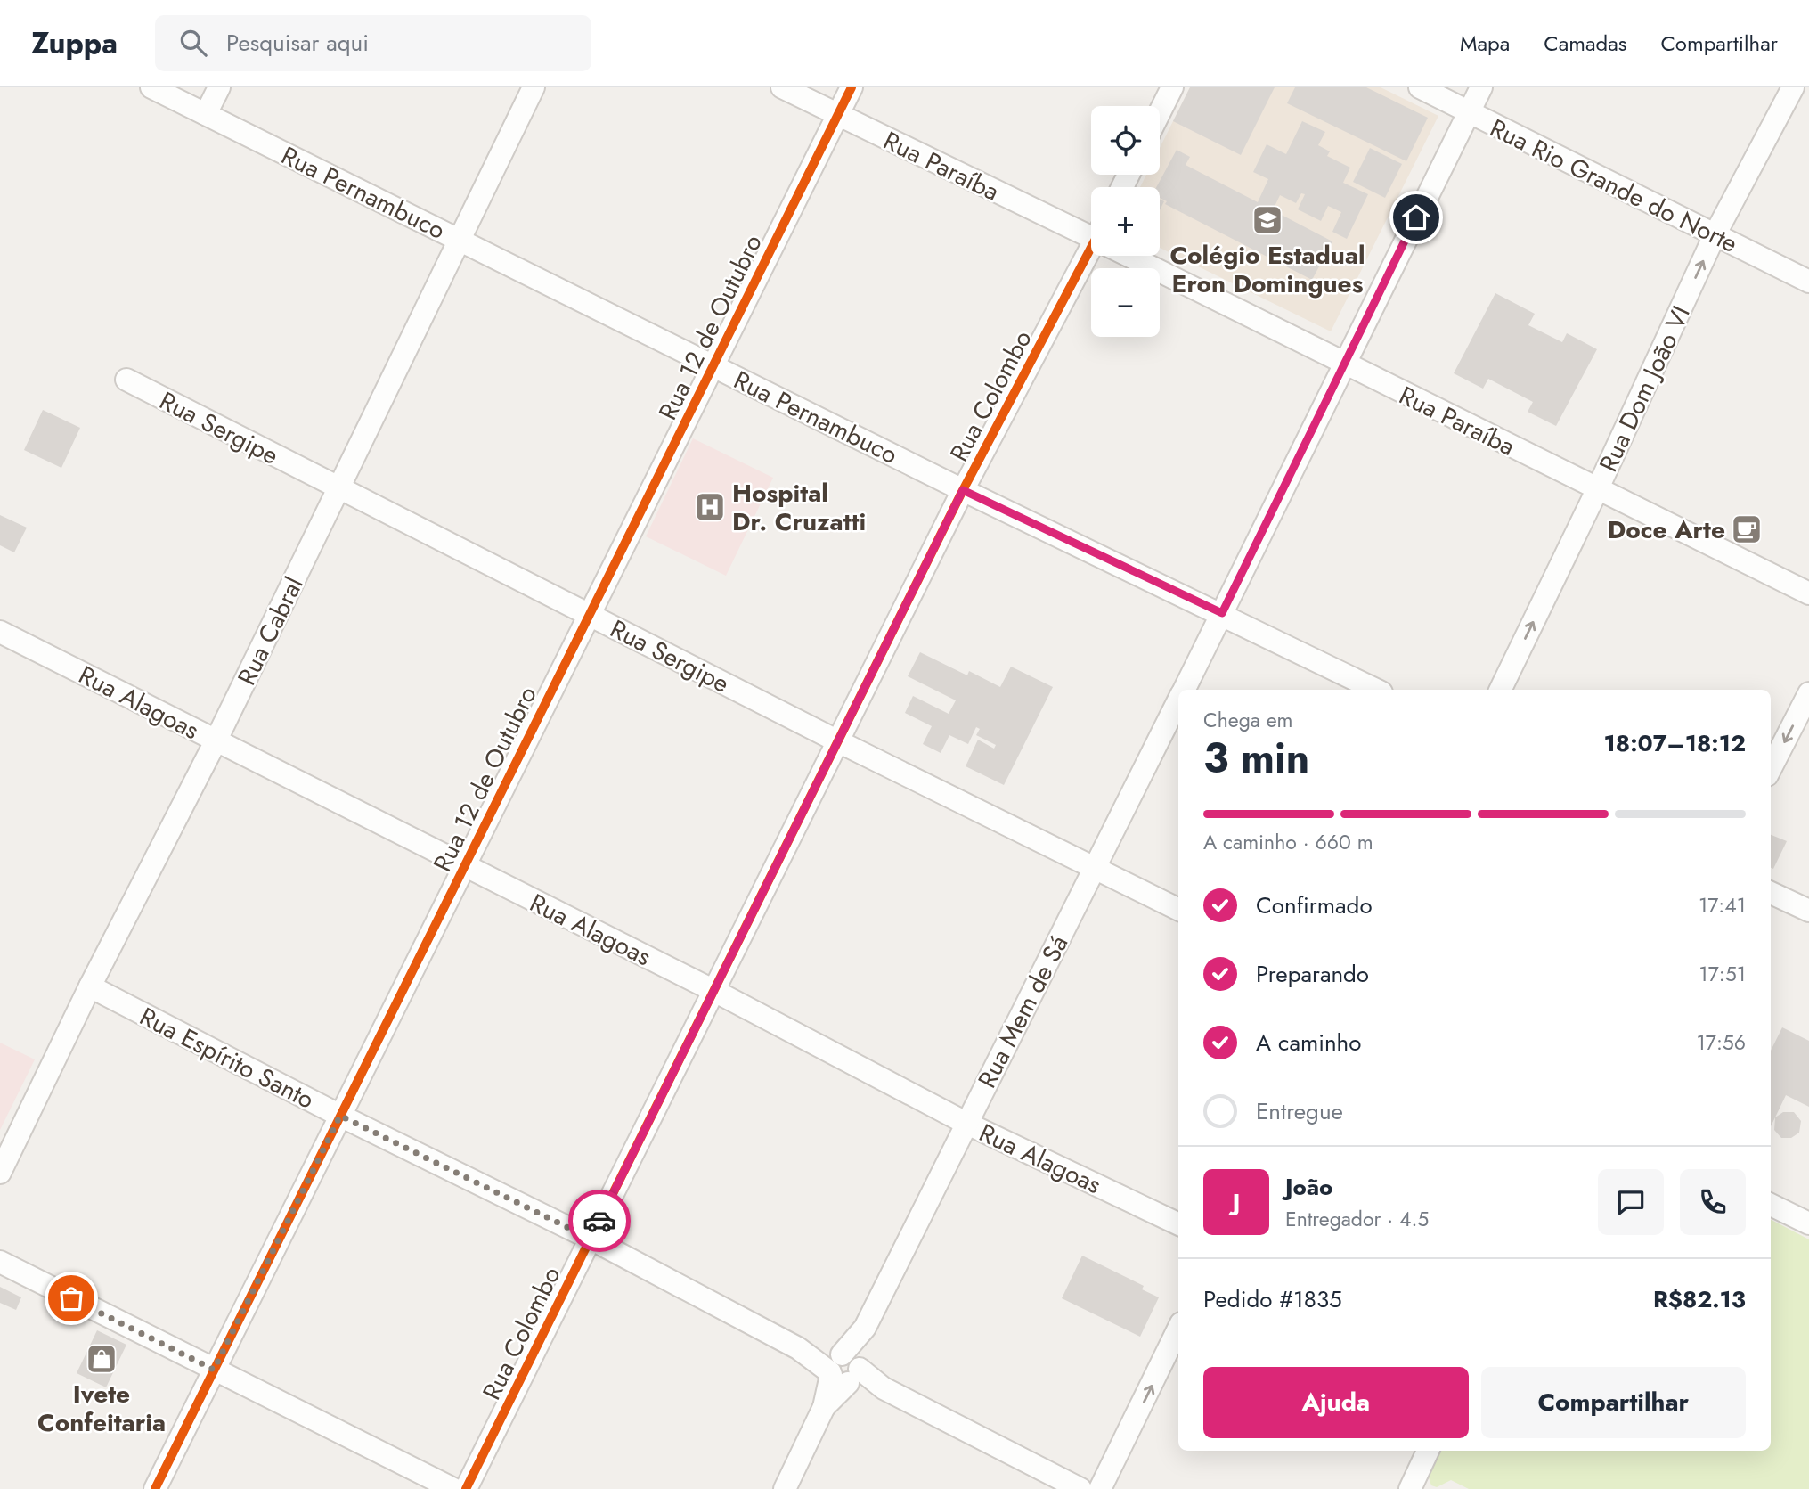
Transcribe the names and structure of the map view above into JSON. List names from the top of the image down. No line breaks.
{"streets":{"street":["Rua Paraíba","Rua Rio Grande do Norte","Rua Pernambuco","Rua 12 de Outubro","Rua Dom João VI","Rua Colombo","Rua Sergipe","Rua Cabral","Rua Alagoas","Rua Mem de Sá","Rua Espírito Santo"]},"crossings":[["Rua Paraíba","Rua 12 de Outubro"],["Rua Paraíba","Rua Dom João VI"],["Rua Paraíba","Rua Mem de Sá"],["Rua Rio Grande do Norte","Rua Dom João VI"],["Rua Rio Grande do Norte","Rua Mem de Sá"],["Rua Pernambuco","Rua 12 de Outubro"],["Rua Pernambuco","Rua Colombo"],["Rua Pernambuco","Rua Cabral"],["Rua Pernambuco","Rua Mem de Sá"],["Rua 12 de Outubro","Rua Sergipe"],["Rua 12 de Outubro","Rua Alagoas"],["Rua 12 de Outubro","Rua Espírito Santo"],["Rua Colombo","Rua Sergipe"],["Rua Colombo","Rua Alagoas"],["Rua Colombo","Rua Espírito Santo"],["Rua Sergipe","Rua Cabral"],["Rua Sergipe","Rua Mem de Sá"],["Rua Cabral","Rua Alagoas"],["Rua Cabral","Rua Espírito Santo"],["Rua Alagoas","Rua Mem de Sá"],["Rua Mem de Sá","Rua Espírito Santo"]],"one_way":["Rua Dom João VI"],"places":{"school or university":["Colégio Estadual Eron Domingues"],"hospital":["Hospital Dr. Cruzatti"],"cafe":["Doce Arte"],"shop":["Ivete Confeitaria"]},"page":{"header":"Zuppa","search":"Pesquisar aqui","nav":["Mapa","Camadas","Compartilhar"],"map_buttons":["+","−"],"heading":["3 min","Chega em","18:07–18:12"],"panel":["João","Entregador · 4.5","Pedido #1835","R$82.13"],"bar":"A caminho · 660 m","list":[["Confirmado","17:41"],["Preparando","17:51"],["A caminho","17:56"],"Entregue"],"round":"J","buttons":["Ajuda","Compartilhar"]}}
